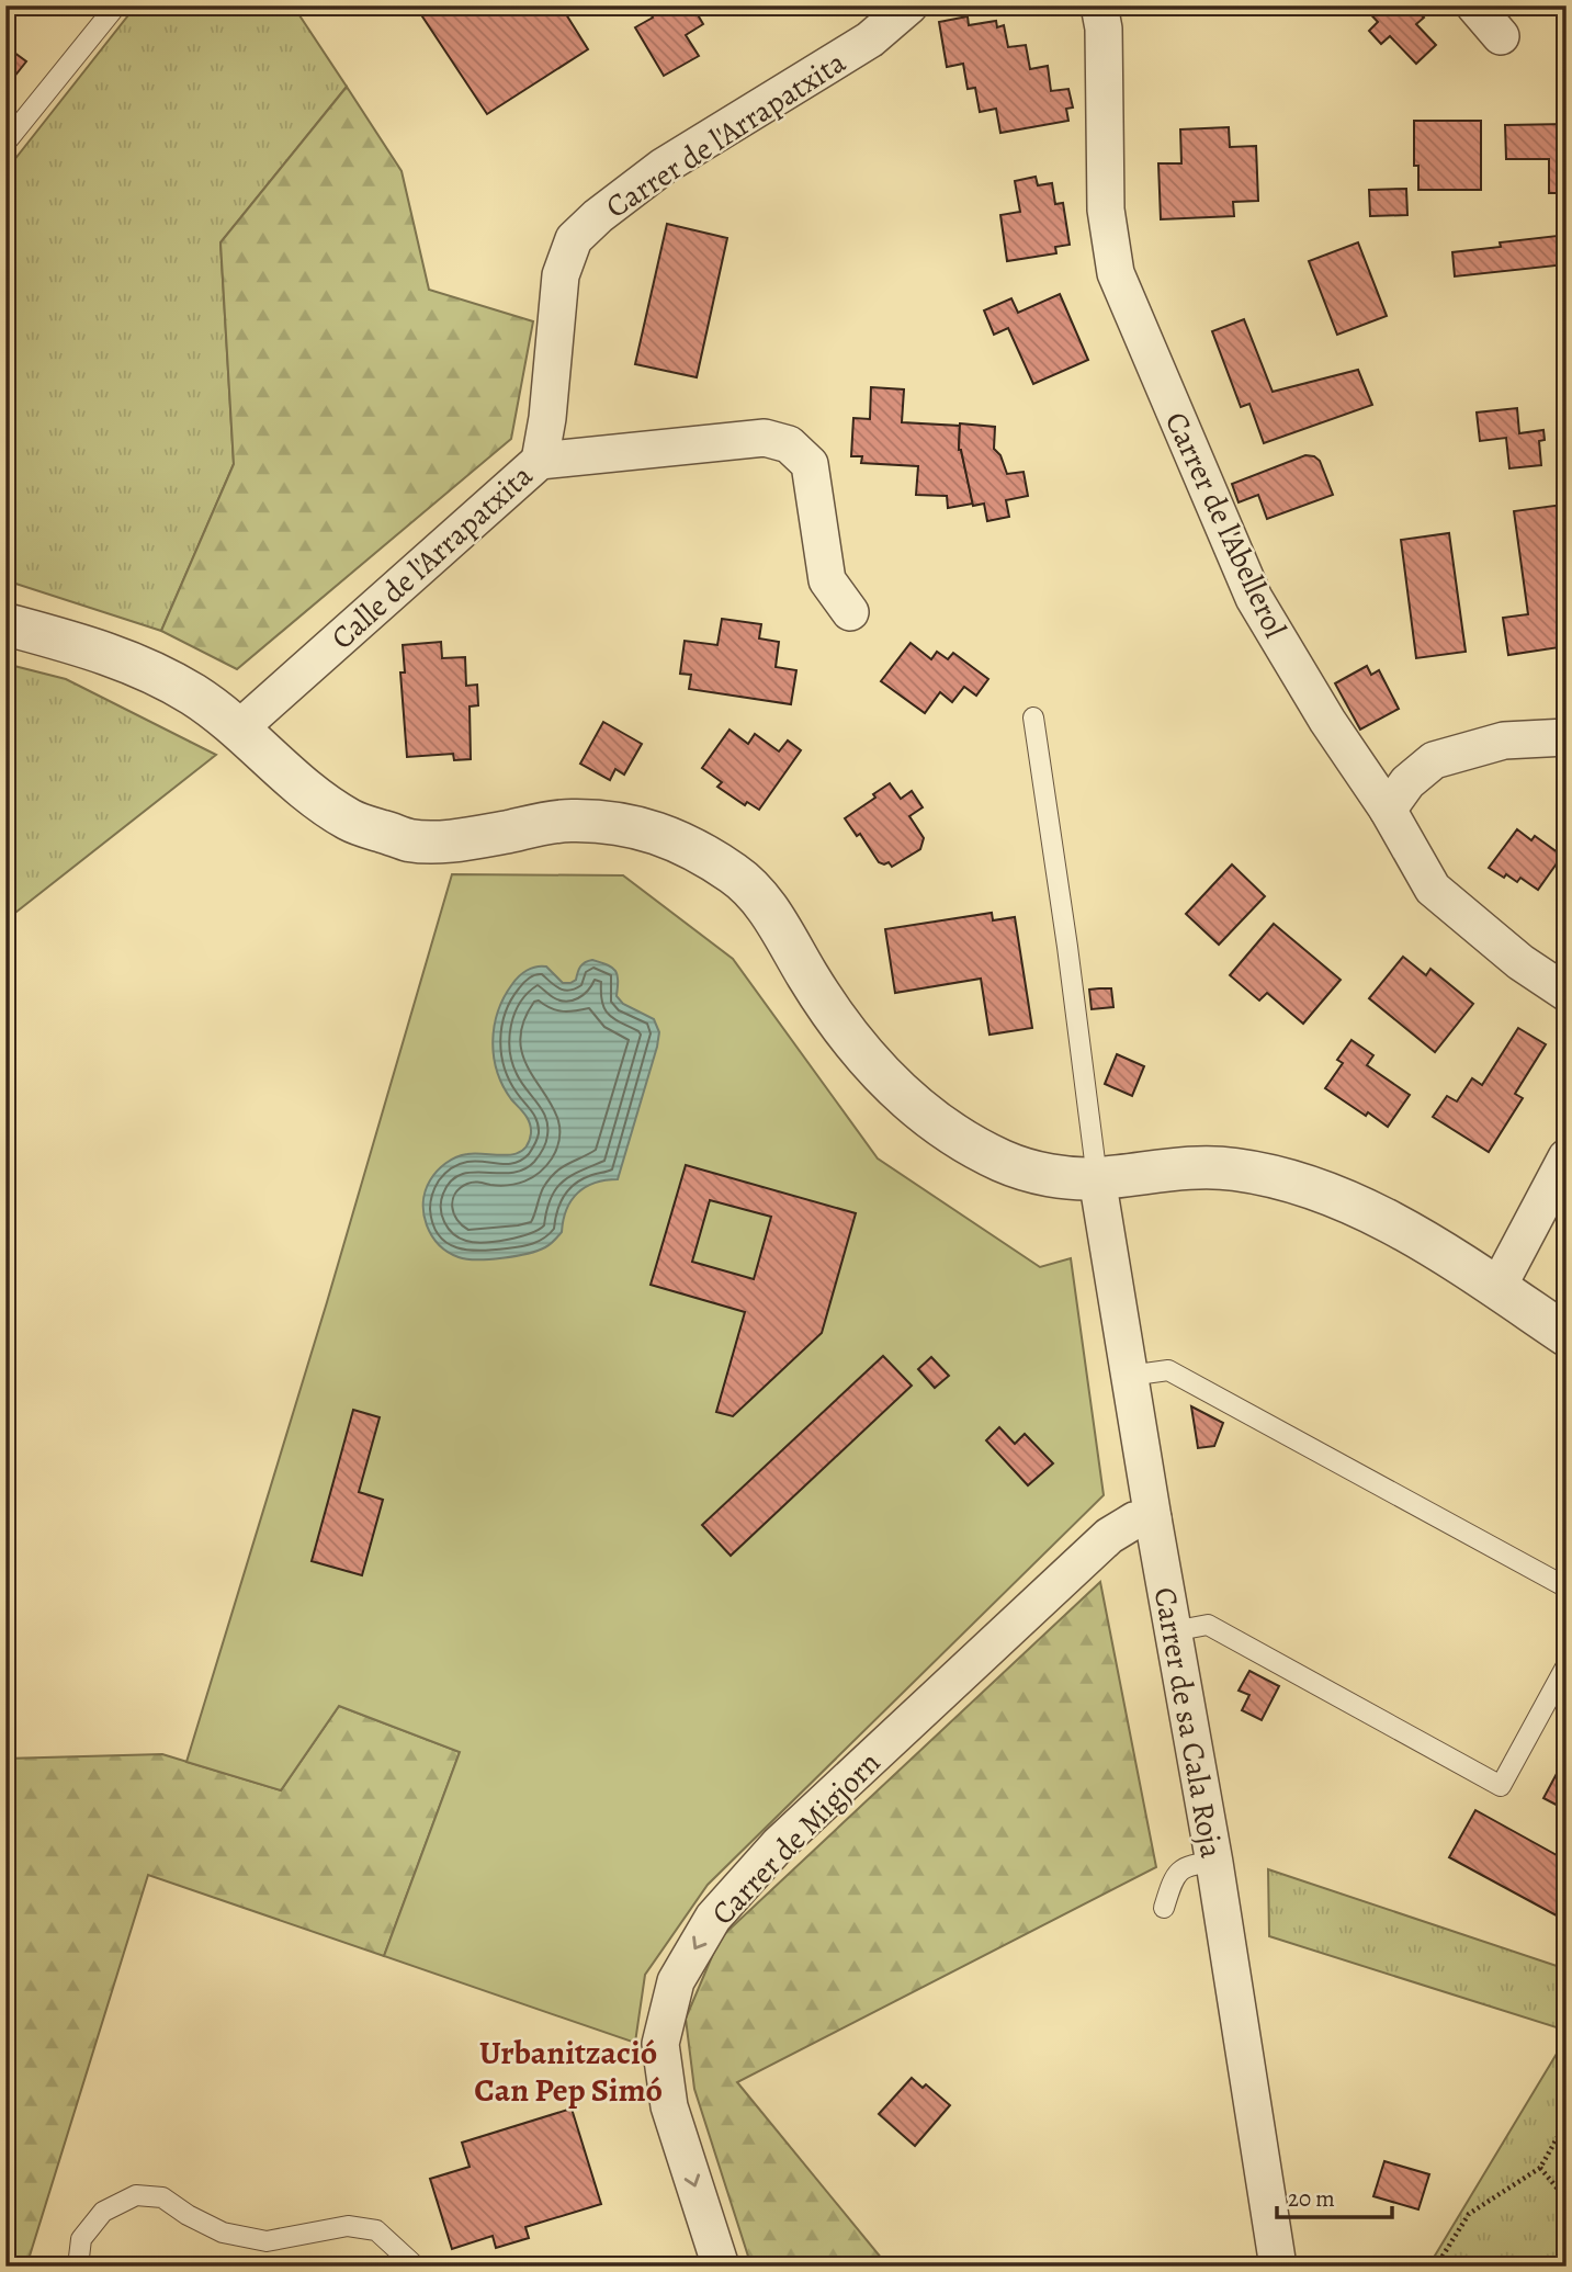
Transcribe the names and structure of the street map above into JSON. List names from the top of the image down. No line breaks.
{"streets":{"street":["Carrer de l'Arrapatxita","Carrer de l'Abellerol","Calle de l'Arrapatxita","Carrer de sa Cala Roja","Carrer de Migjorn"]},"crossings":[["Carrer de l'Arrapatxita","Calle de l'Arrapatxita"],["Carrer de sa Cala Roja","Carrer de Migjorn"]],"one_way":["Carrer de Migjorn"],"districts":["Urbanització Can Pep Simó"],"scale_bar":"20 m"}
